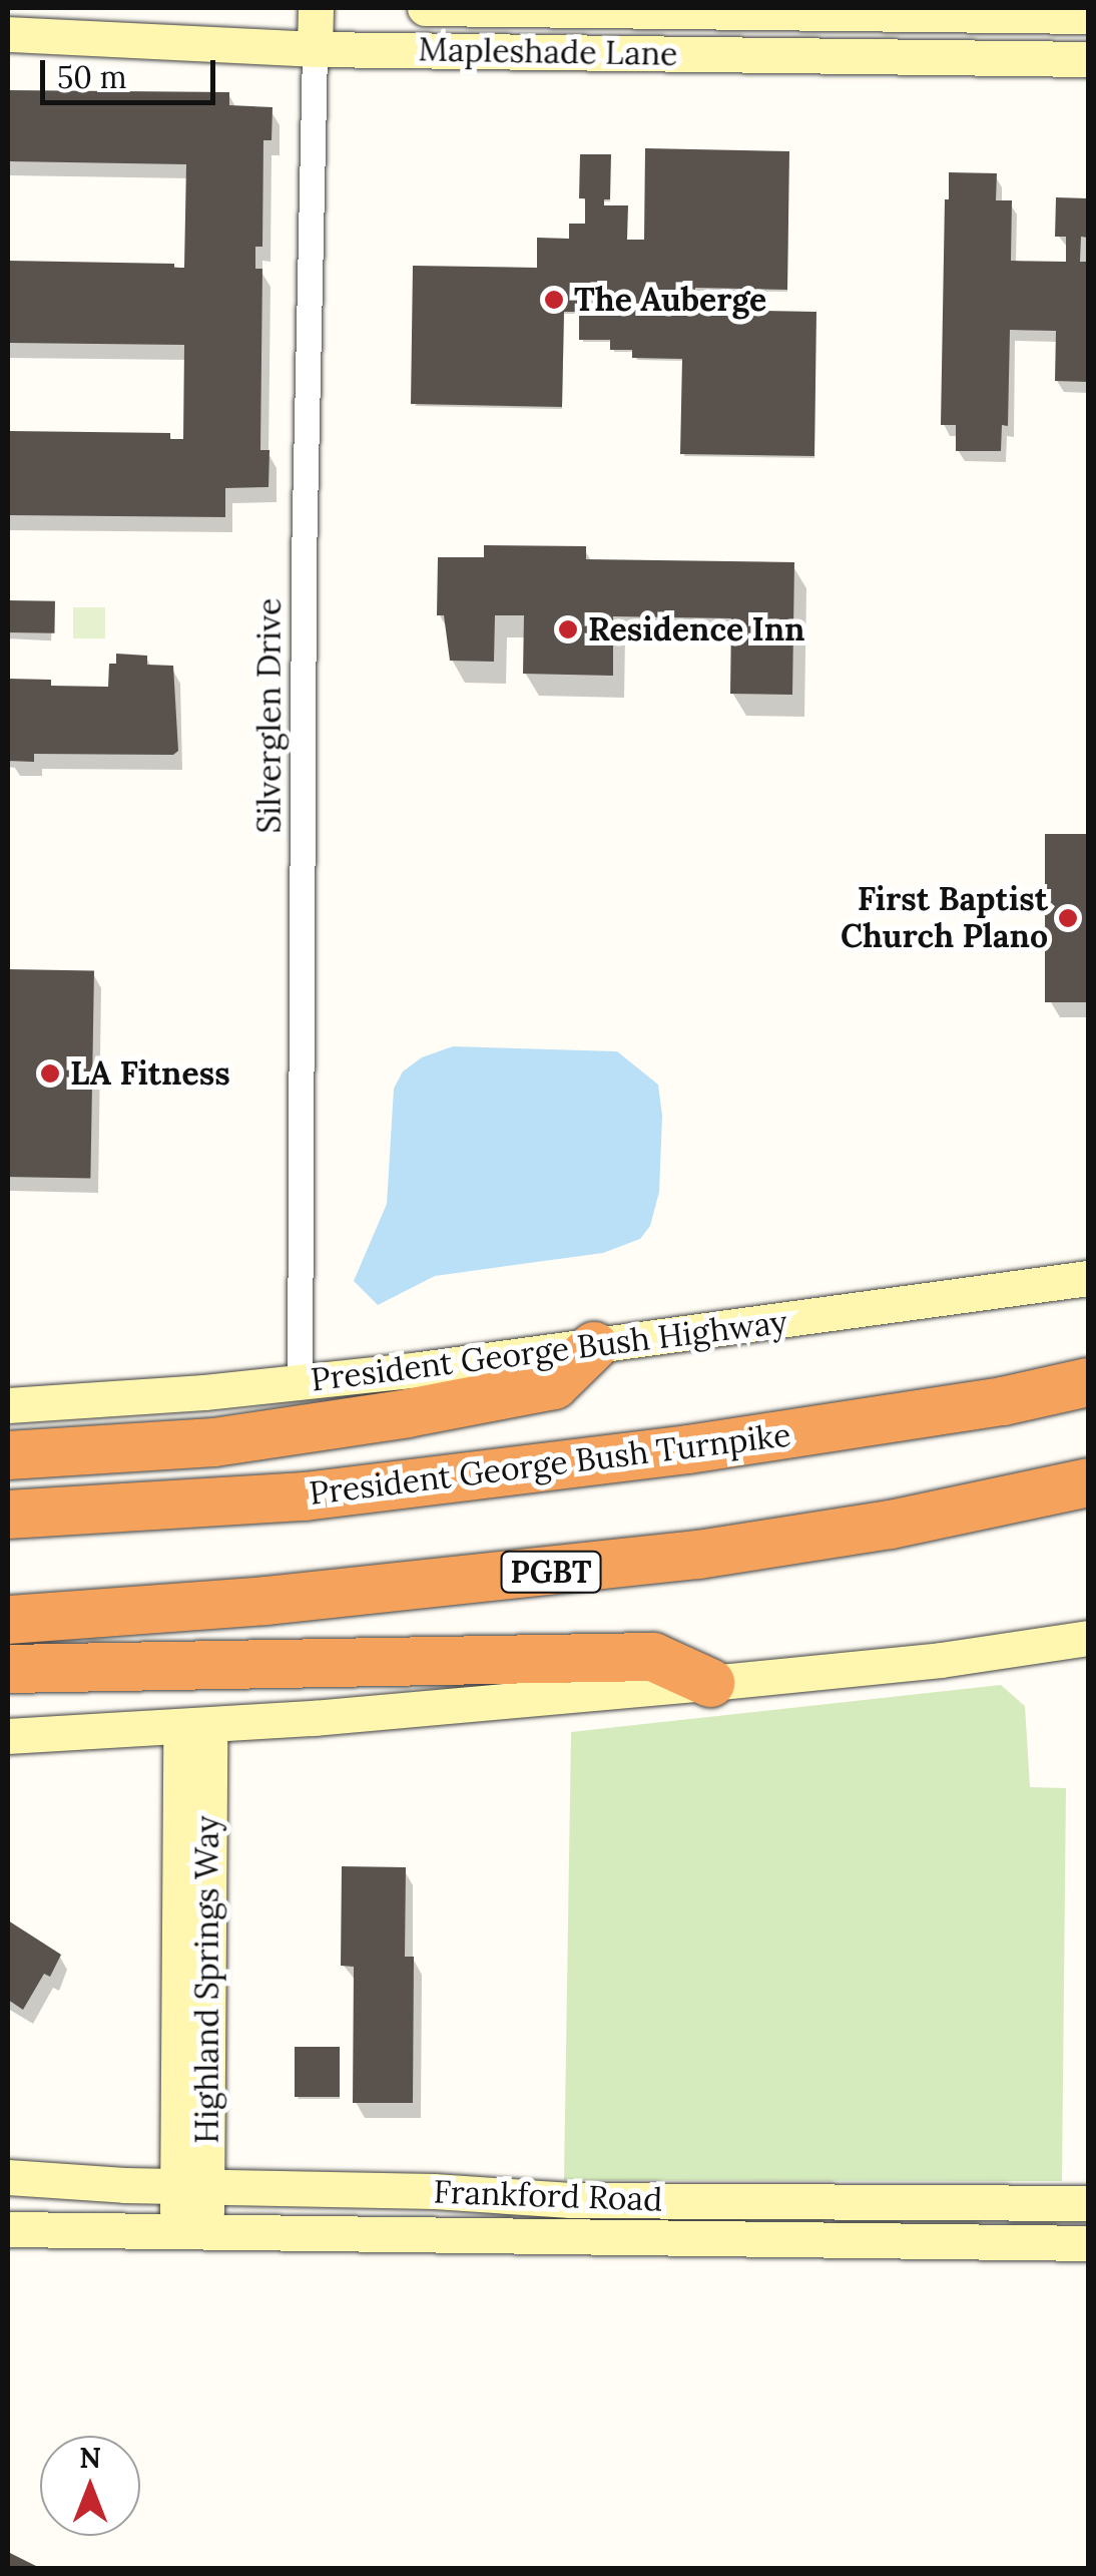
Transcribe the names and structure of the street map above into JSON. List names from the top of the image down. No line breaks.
{"streets":{"highway":["President George Bush Turnpike","PGBT"],"main road":["Mapleshade Lane","President George Bush Highway","Highland Springs Way","Frankford Road"],"street":["Silverglen Drive"]},"crossings":[["Mapleshade Lane","Silverglen Drive"],["Silverglen Drive","President George Bush Highway"],["Highland Springs Way","Frankford Road"]],"places":["The Auberge","Residence Inn","First Baptist Church Plano","LA Fitness"],"scale_bar":"50 m","north":"top"}
